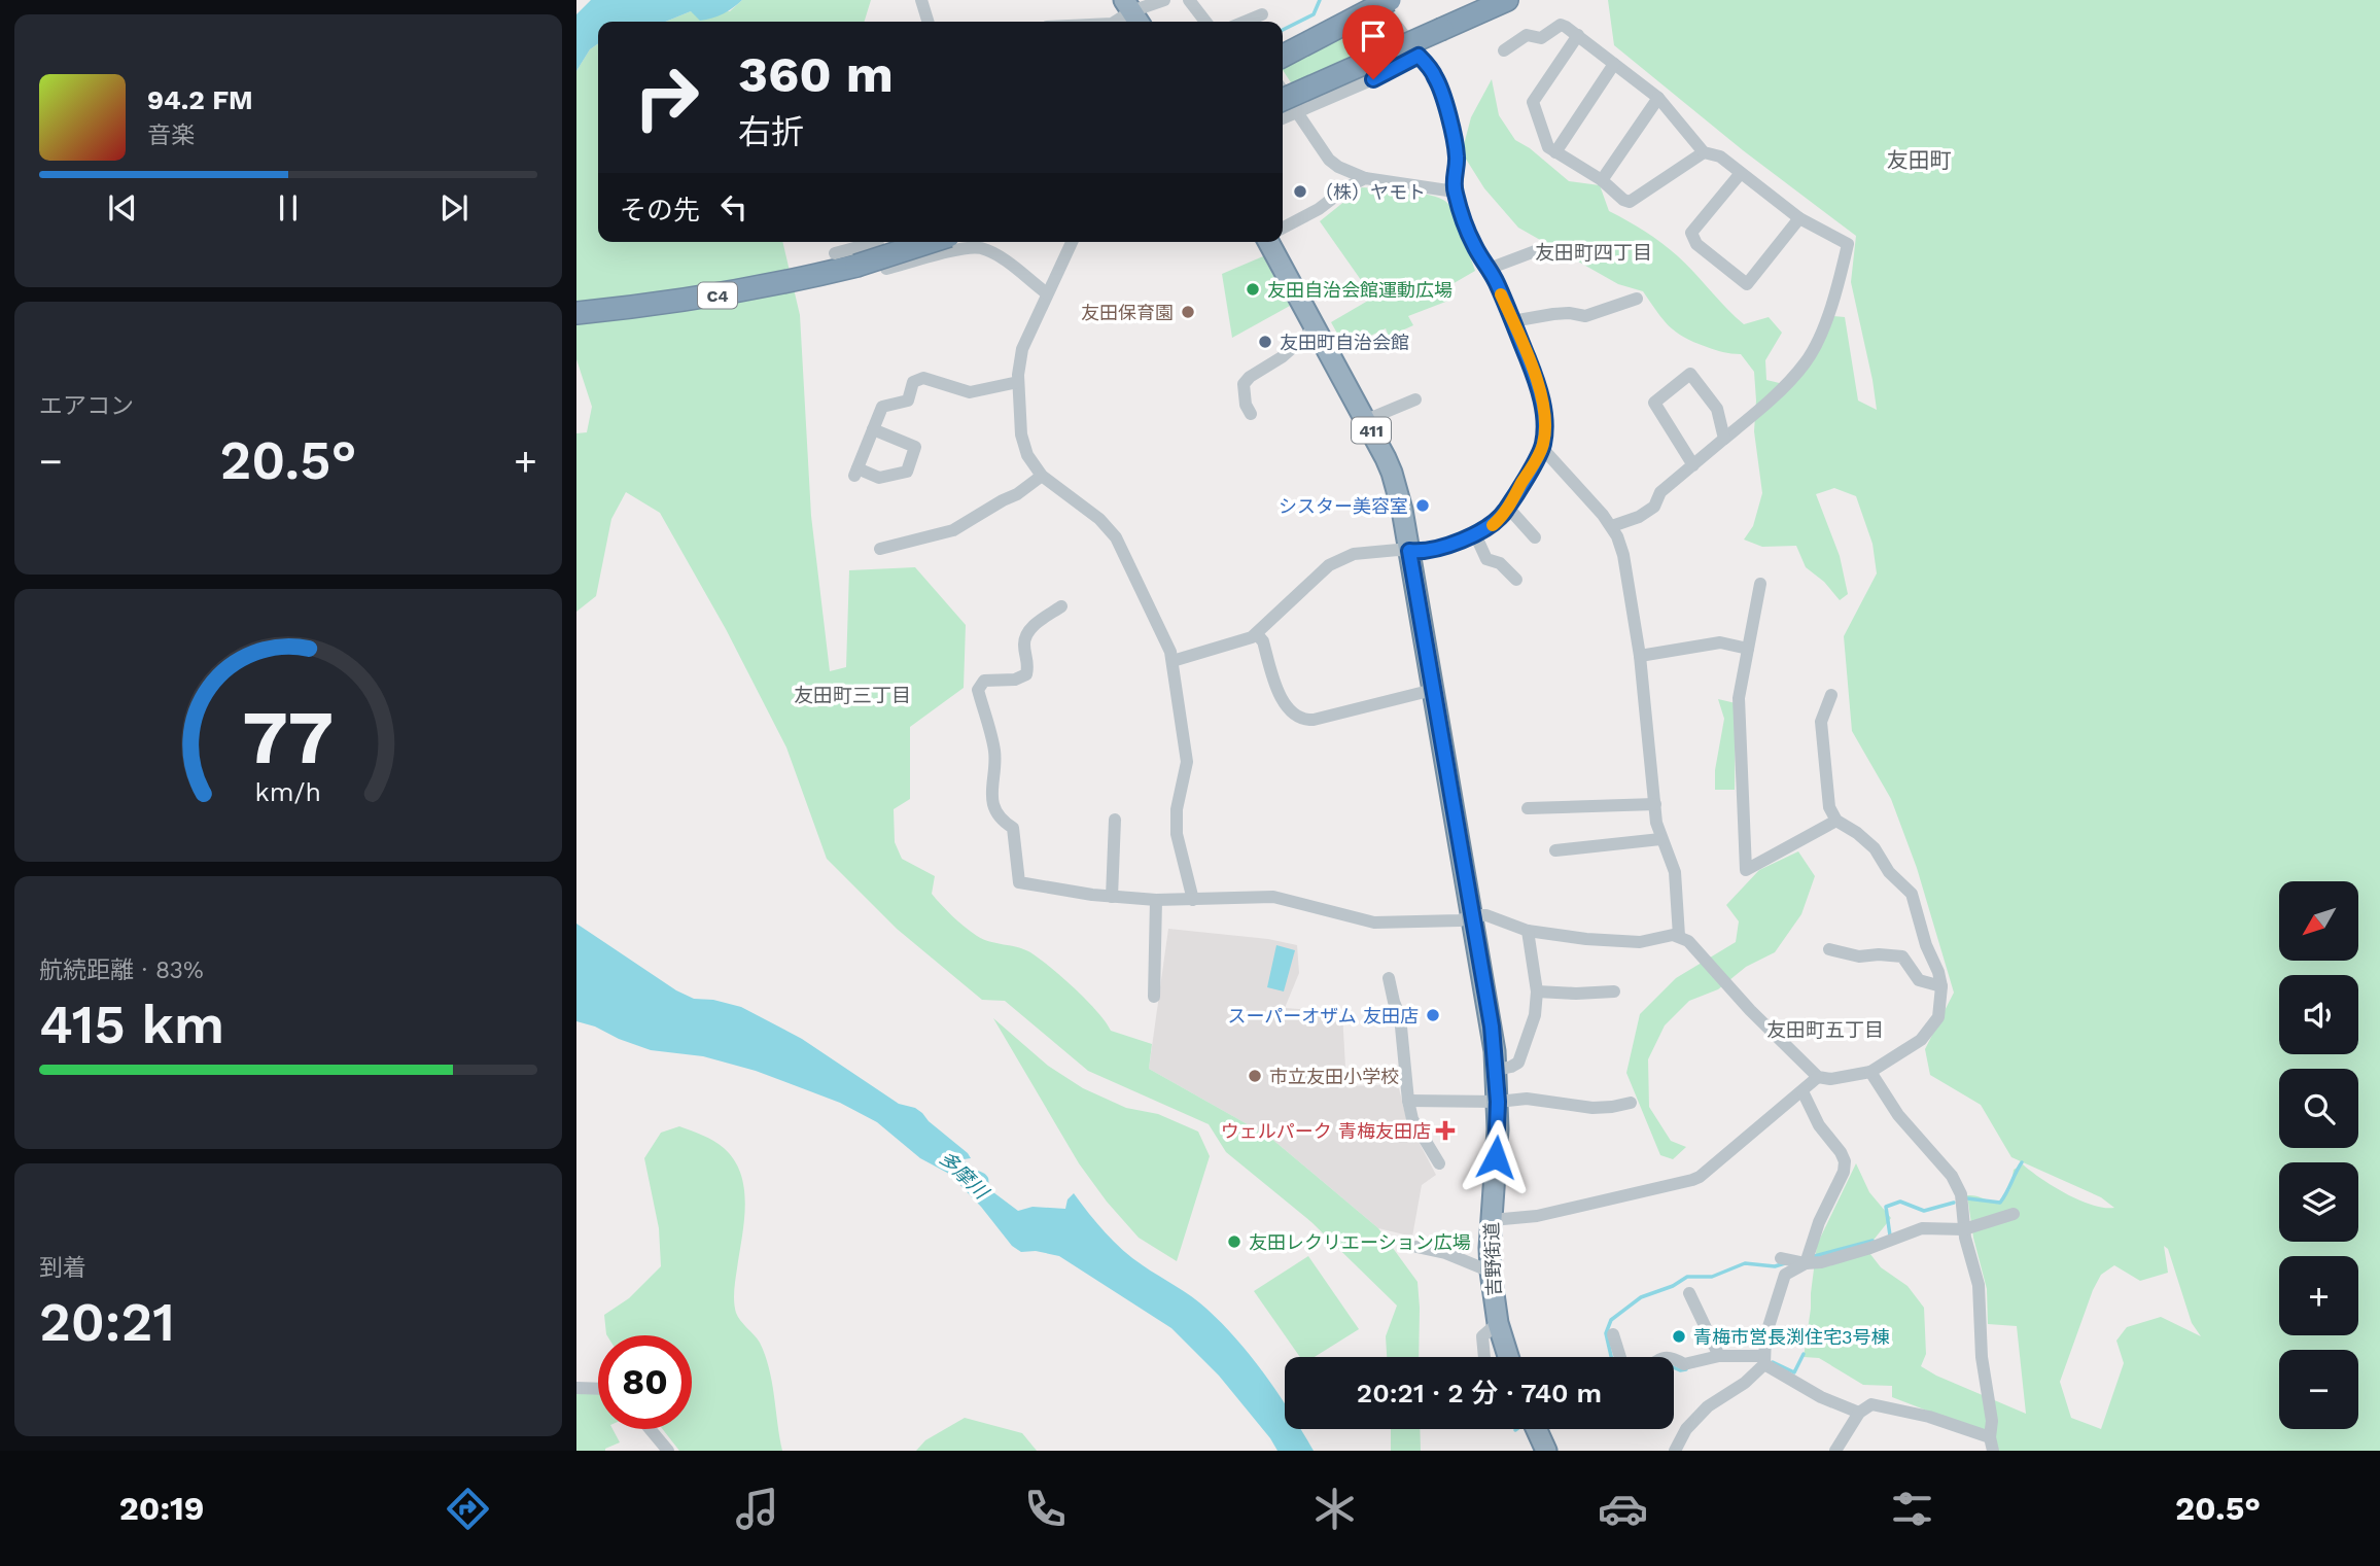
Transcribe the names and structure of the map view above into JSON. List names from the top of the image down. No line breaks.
{"streets":{"highway":["C4","411","吉野街道"]},"districts":["友田町","友田町四丁目","友田町三丁目","友田町五丁目"],"water":["多摩川"],"places":{"other":["（株）ヤモト","友田自治会館運動広場","友田保育園","友田町自治会館","シスター美容室","スーパーオザム 友田店","市立友田小学校","友田レクリエーション広場","青梅市営長渕住宅3号棟"],"health":["ウェルパーク 青梅友田店"]},"north":"bottom left","page":{"turn":["360 m","右折"],"song":["94.2 FM","音楽"],"then":"その先","tile":["エアコン",["航続距離 · 83%","415 km"],["到着","20:21"]],"heat":["−","20.5°","+"],"map_buttons":["+","−"],"limit":"80","trip":"20:21 · 2 分 · 740 m","tabs":["20:19","20.5°"],"gauge":["77","km/h"]}}
